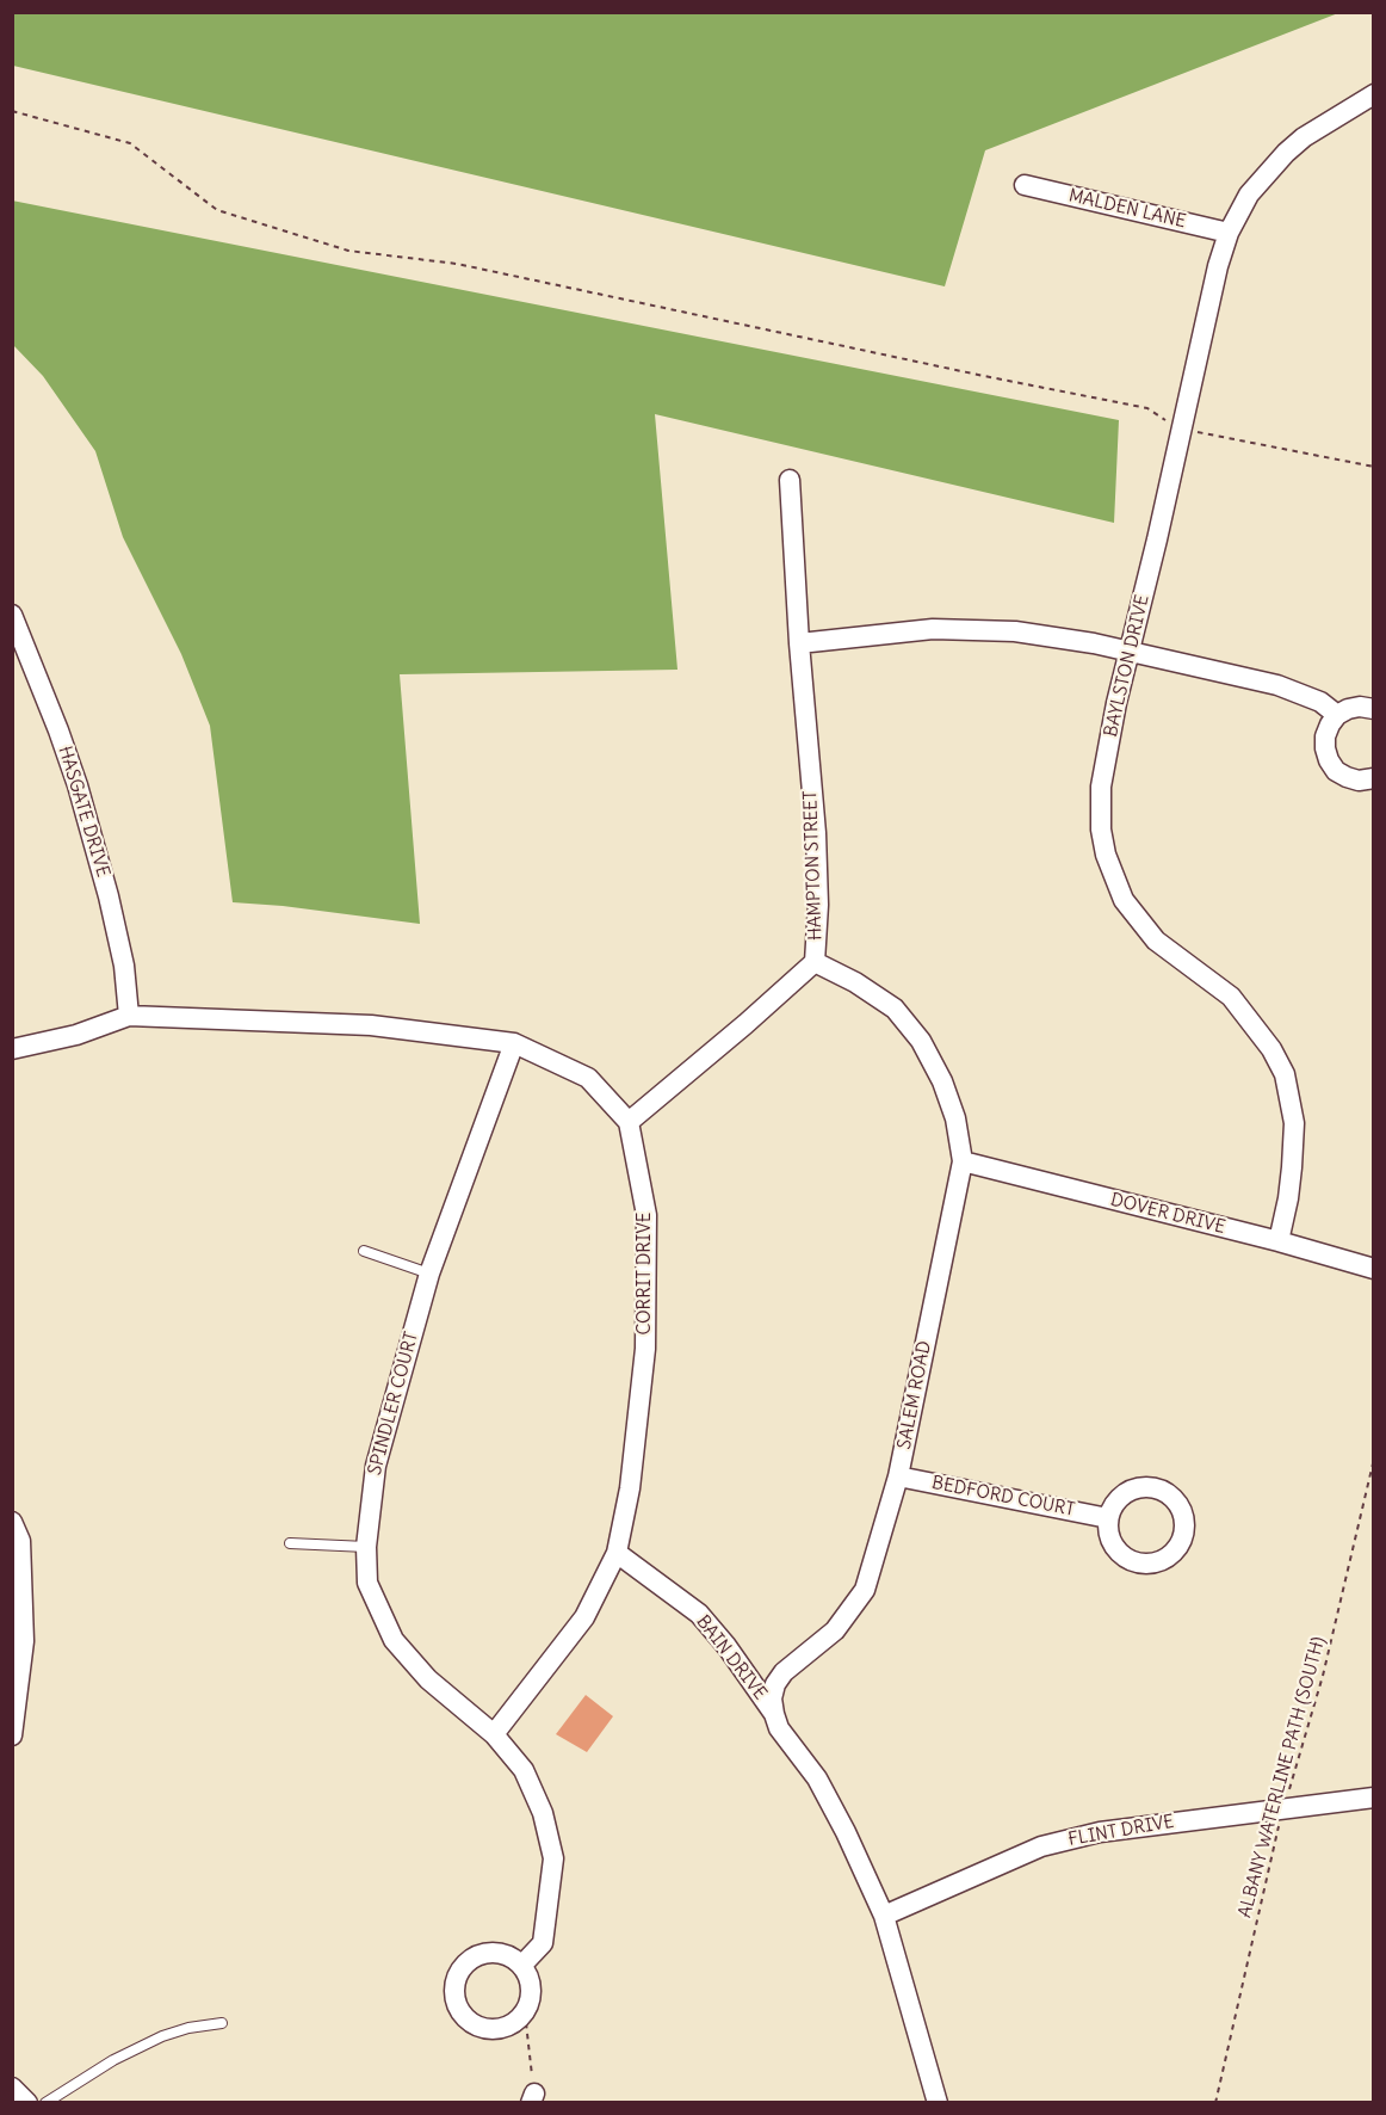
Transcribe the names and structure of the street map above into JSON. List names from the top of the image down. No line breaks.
{"streets":{"street":["MALDEN LANE","BAYLSTON DRIVE","HASGATE DRIVE","HAMPTON STREET","DOVER DRIVE","CORRIT DRIVE","SALEM ROAD","SPINDLER COURT","BEDFORD COURT","BAIN DRIVE","FLINT DRIVE"],"path":["ALBANY WATERLINE PATH (SOUTH)"]},"crossings":[["MALDEN LANE","BAYLSTON DRIVE"],["BAYLSTON DRIVE","DOVER DRIVE"],["HAMPTON STREET","CORRIT DRIVE"],["HAMPTON STREET","SALEM ROAD"],["DOVER DRIVE","SALEM ROAD"],["CORRIT DRIVE","SPINDLER COURT"],["CORRIT DRIVE","BAIN DRIVE"],["SALEM ROAD","BEDFORD COURT"],["SALEM ROAD","BAIN DRIVE"],["ALBANY WATERLINE PATH (SOUTH)","FLINT DRIVE"]]}
